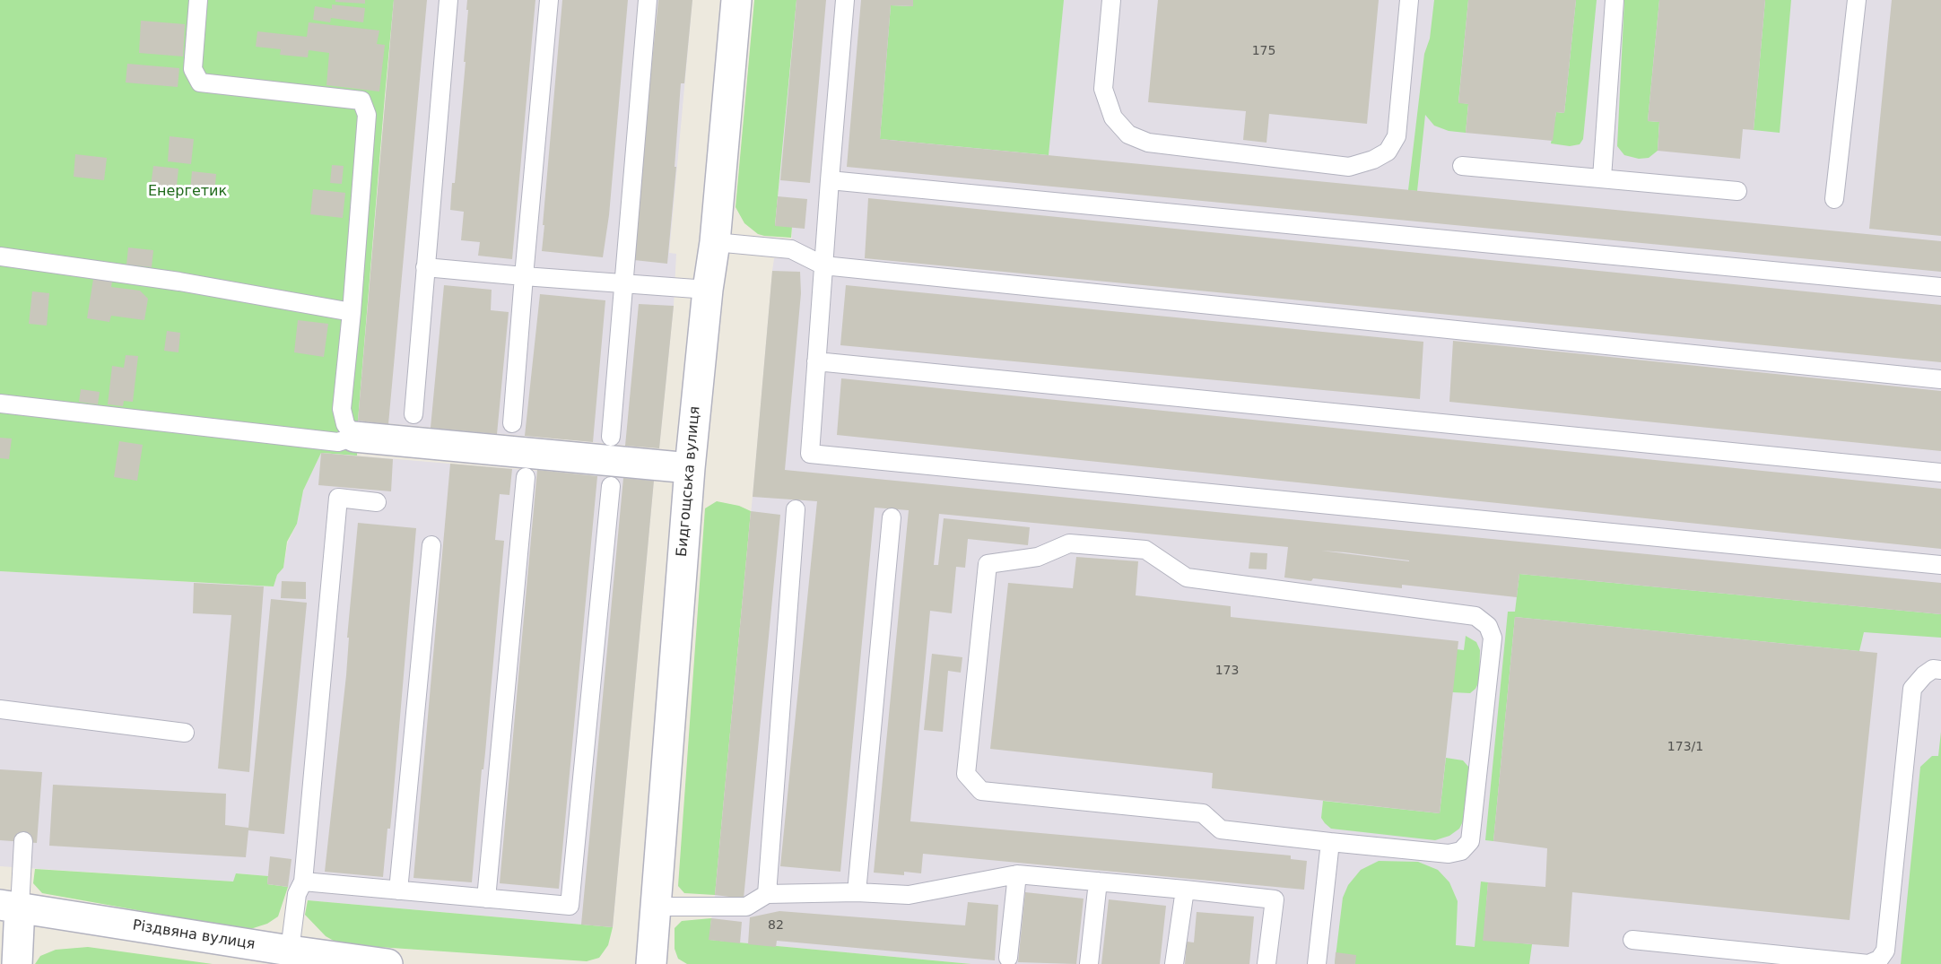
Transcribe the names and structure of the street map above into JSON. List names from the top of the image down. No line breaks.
{"streets":{"street":["Бидгощська вулиця","Різдвяна вулиця"]},"parks":["Енергетик"],"house_numbers":["175","173","173/1","82"]}
